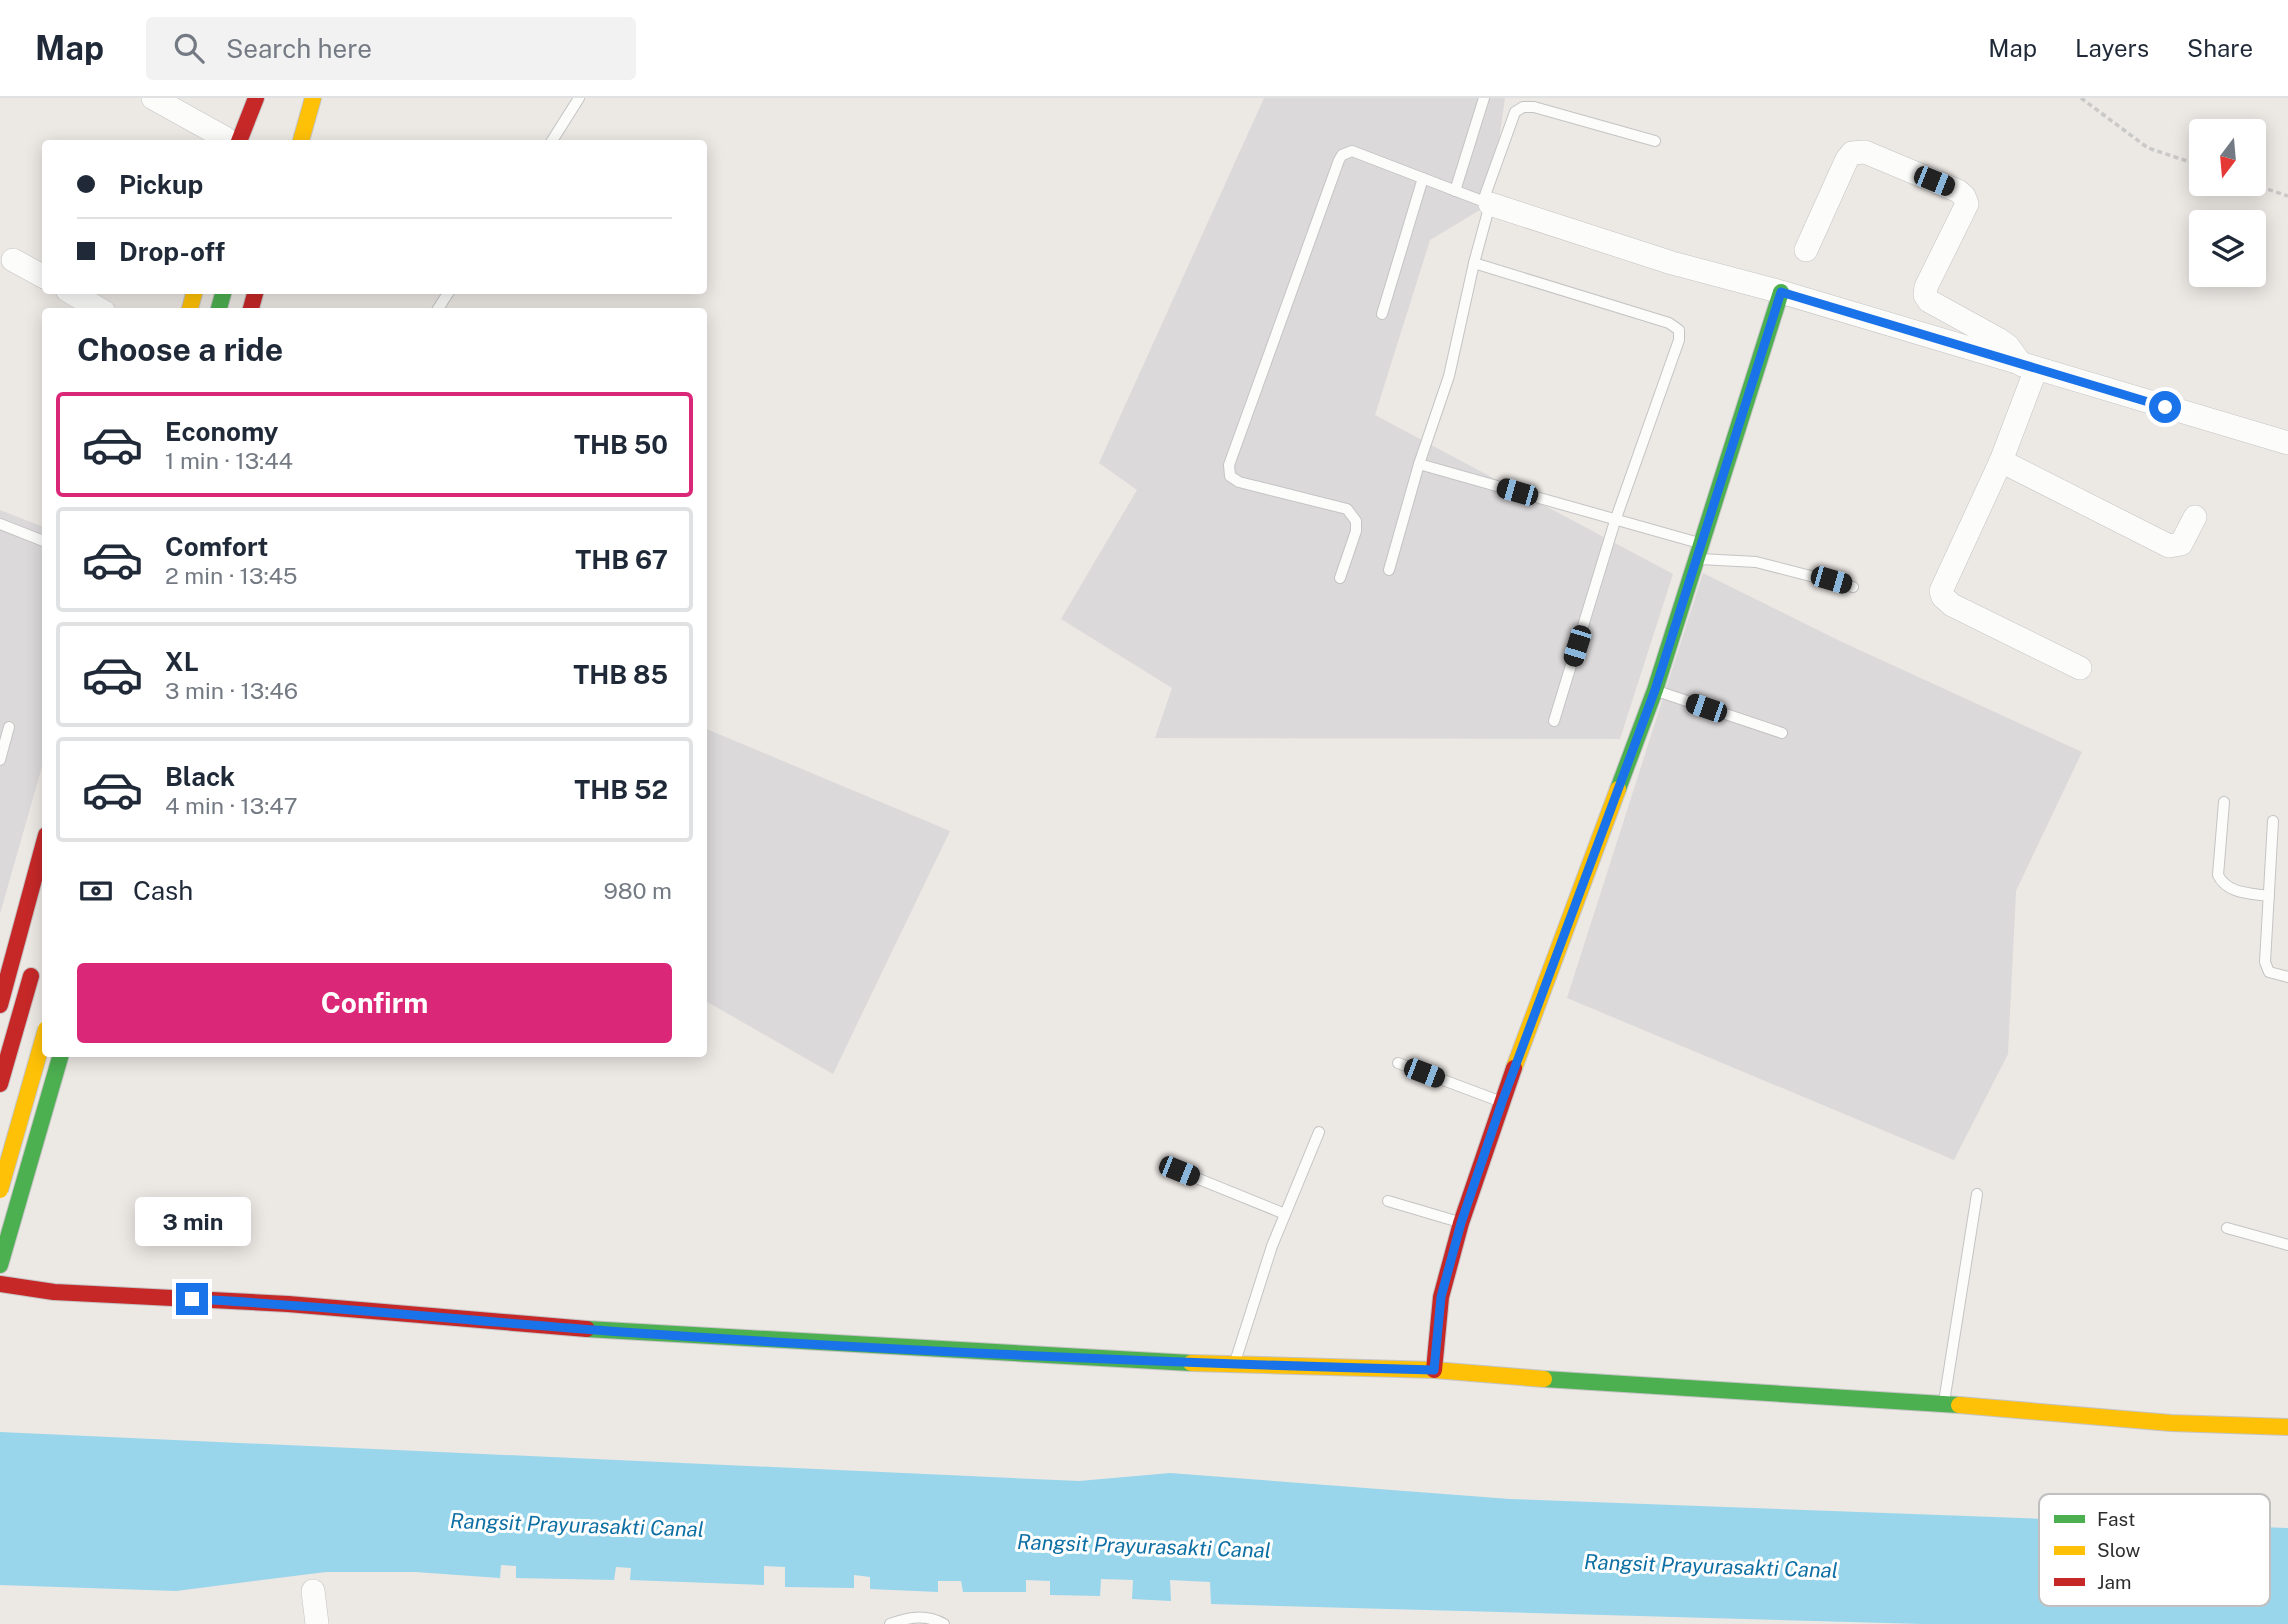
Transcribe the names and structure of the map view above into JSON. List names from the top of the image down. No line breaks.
{"water":["Rangsit Prayurasakti Canal"],"legend":["Fast","Slow","Jam"],"north":"bottom","page":{"header":"Map","search":"Search here","nav":["Map","Layers","Share"],"banner":["Pickup","Drop-off"],"heading":"Choose a ride","list":[{"name":"Economy","note":"1 min · 13:44","value":"THB 50"},{"name":"Comfort","note":"2 min · 13:45","value":"THB 67"},{"name":"XL","note":"3 min · 13:46","value":"THB 85"},{"name":"Black","note":"4 min · 13:47","value":"THB 52"}],"pay":["Cash","980 m"],"buttons":"Confirm","bubble":"3 min"}}
